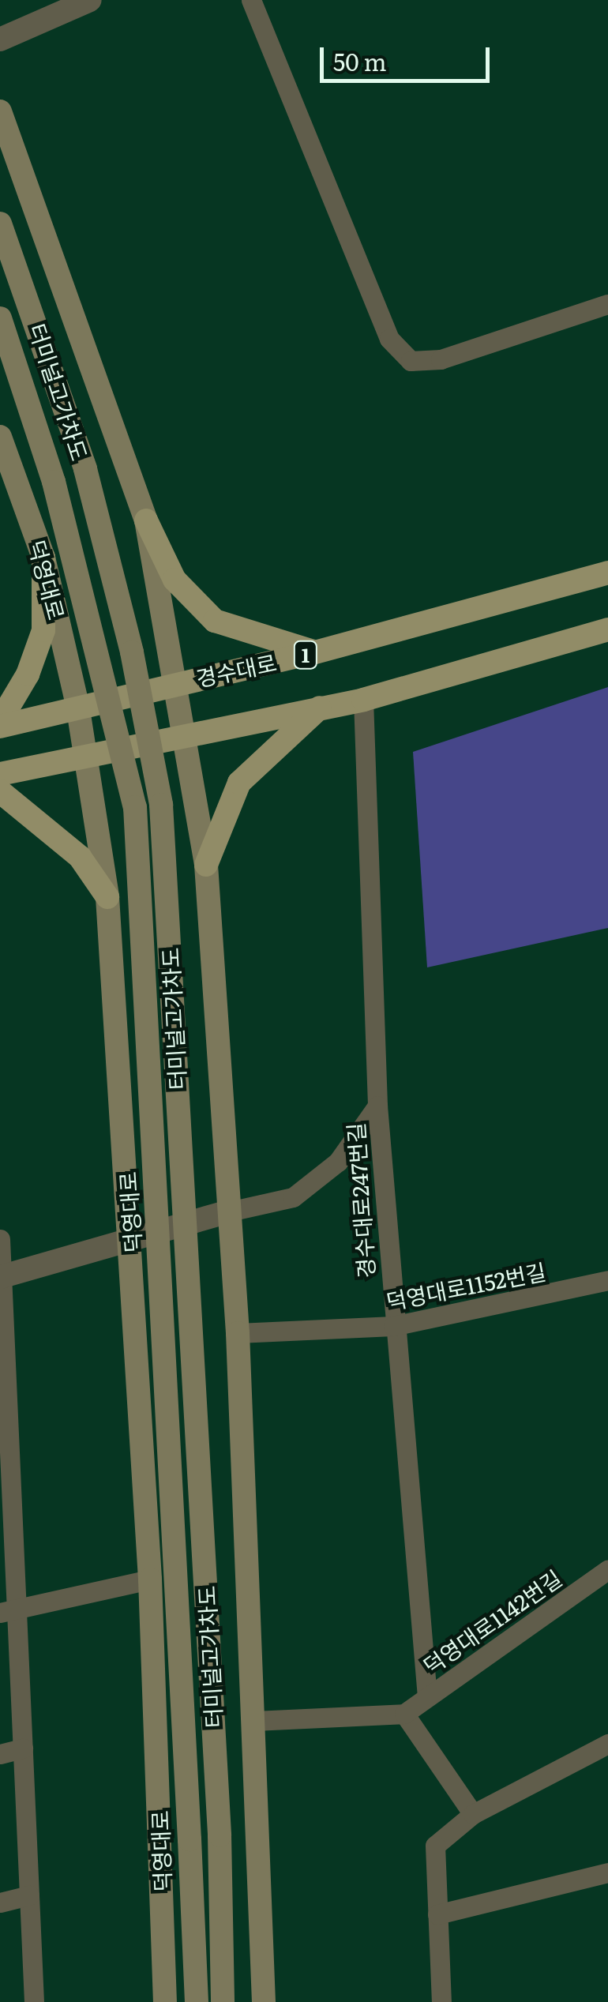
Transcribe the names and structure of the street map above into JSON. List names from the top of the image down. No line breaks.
{"streets":{"main road":["터미널고가차도","덕영대로","1","경수대로"],"street":["경수대로247번길","덕영대로1152번길","덕영대로1142번길"]},"crossings":[["터미널고가차도","덕영대로"],["덕영대로","경수대로"],["경수대로247번길","덕영대로1152번길"],["경수대로247번길","덕영대로1142번길"]],"scale_bar":"50 m"}
